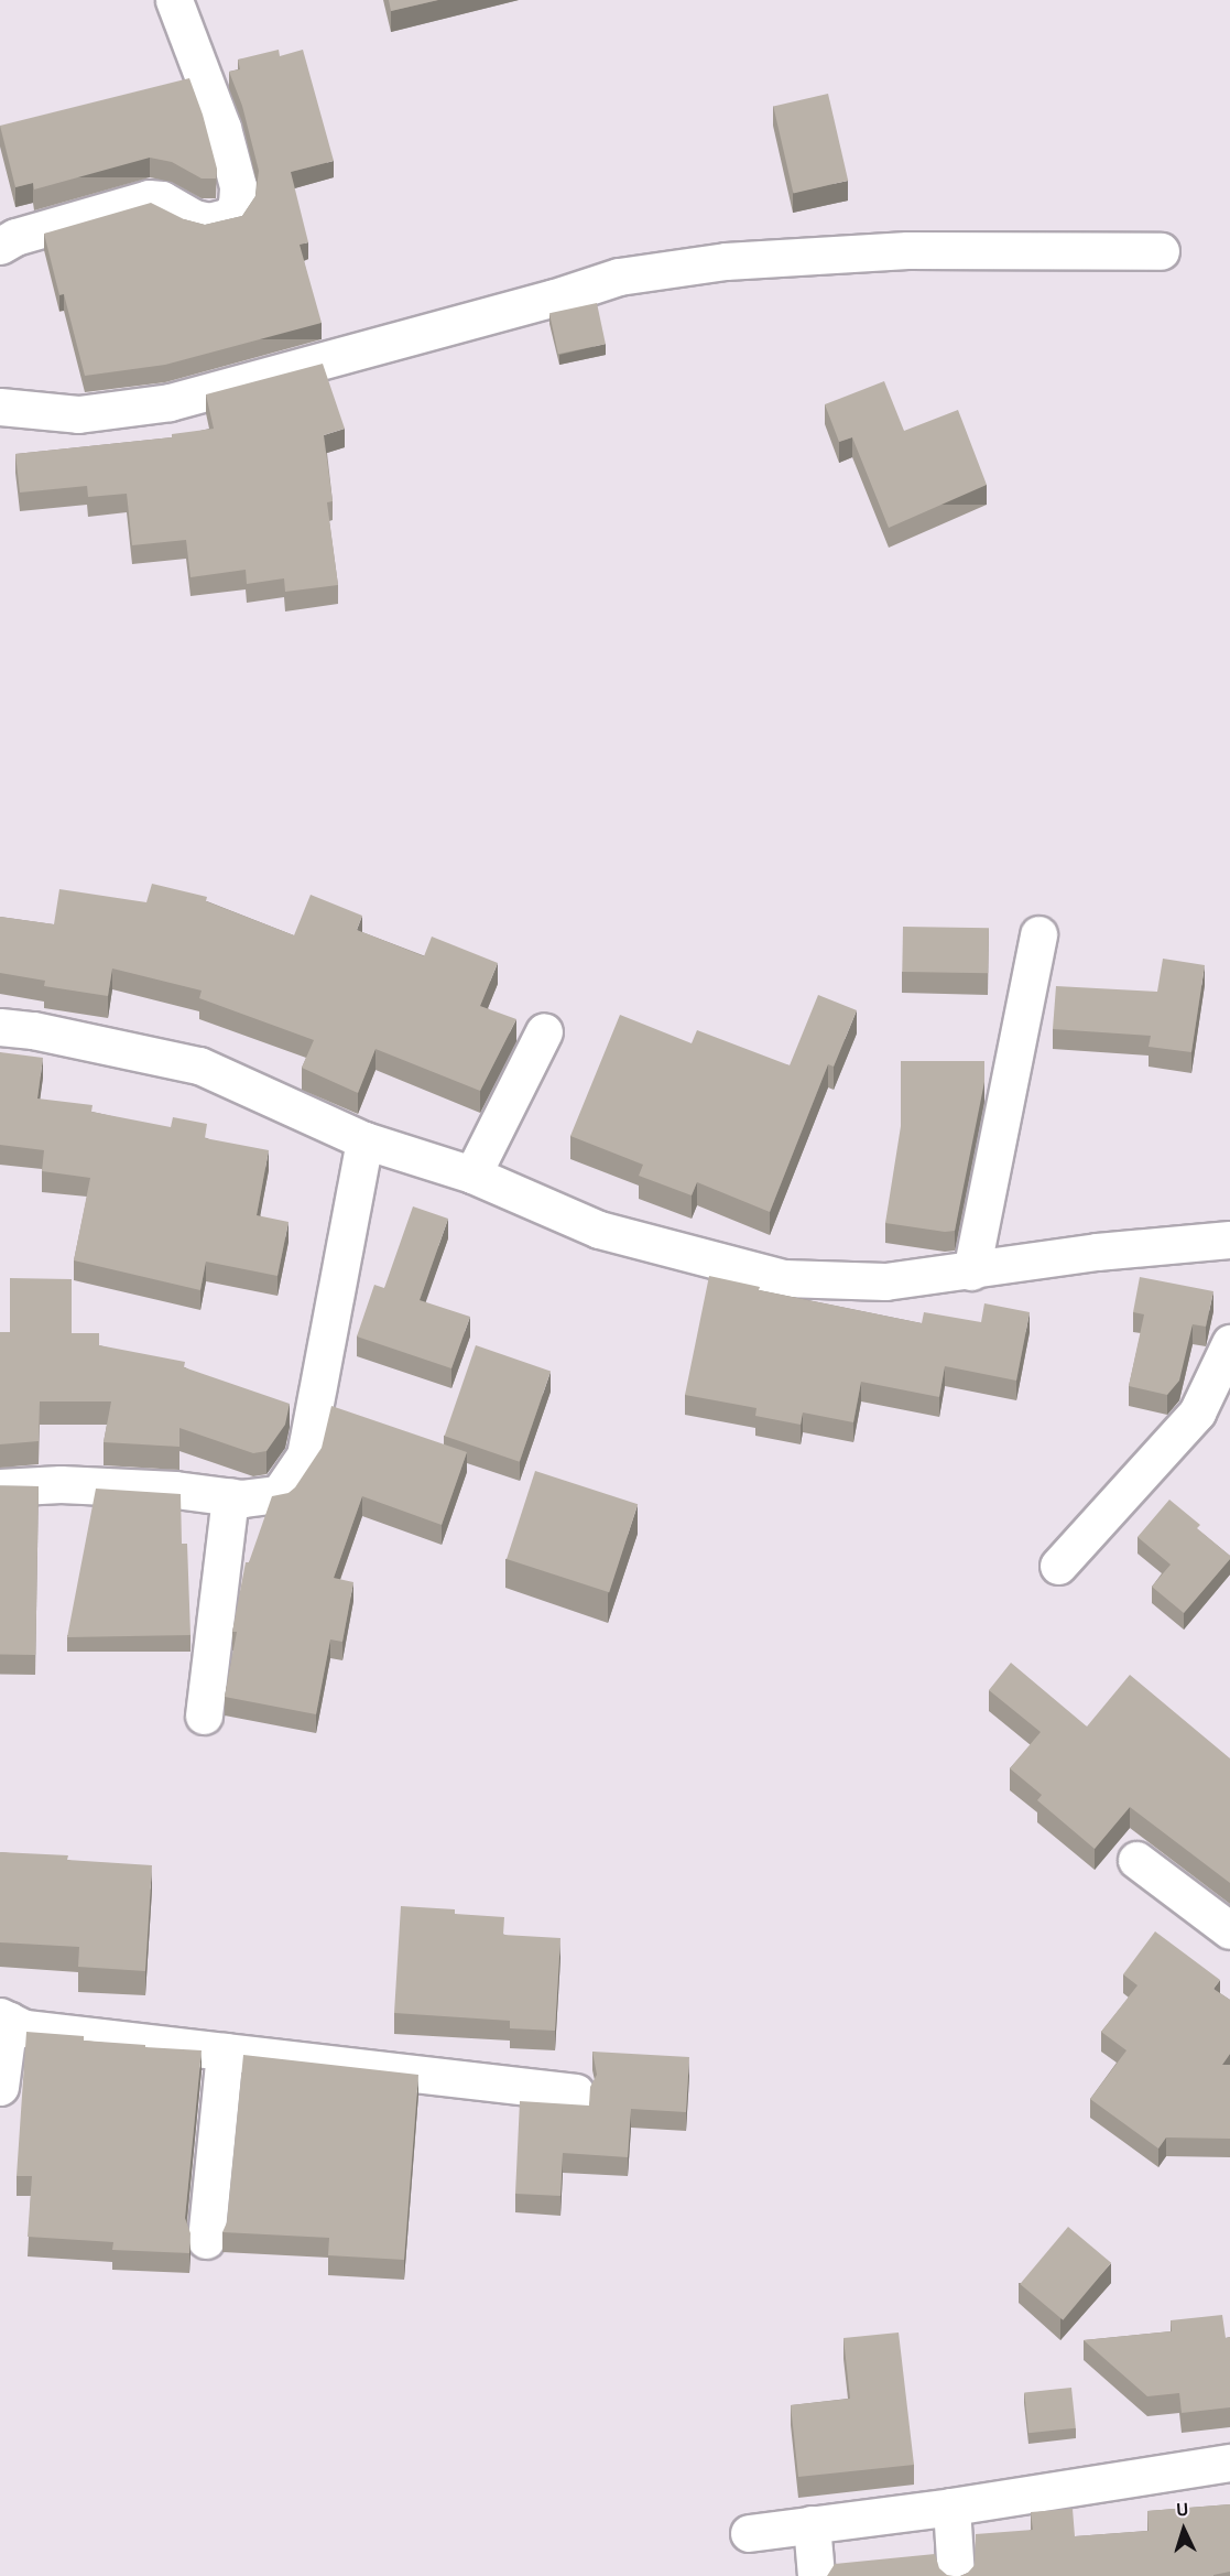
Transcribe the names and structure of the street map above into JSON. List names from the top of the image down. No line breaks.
{"north":"top"}
